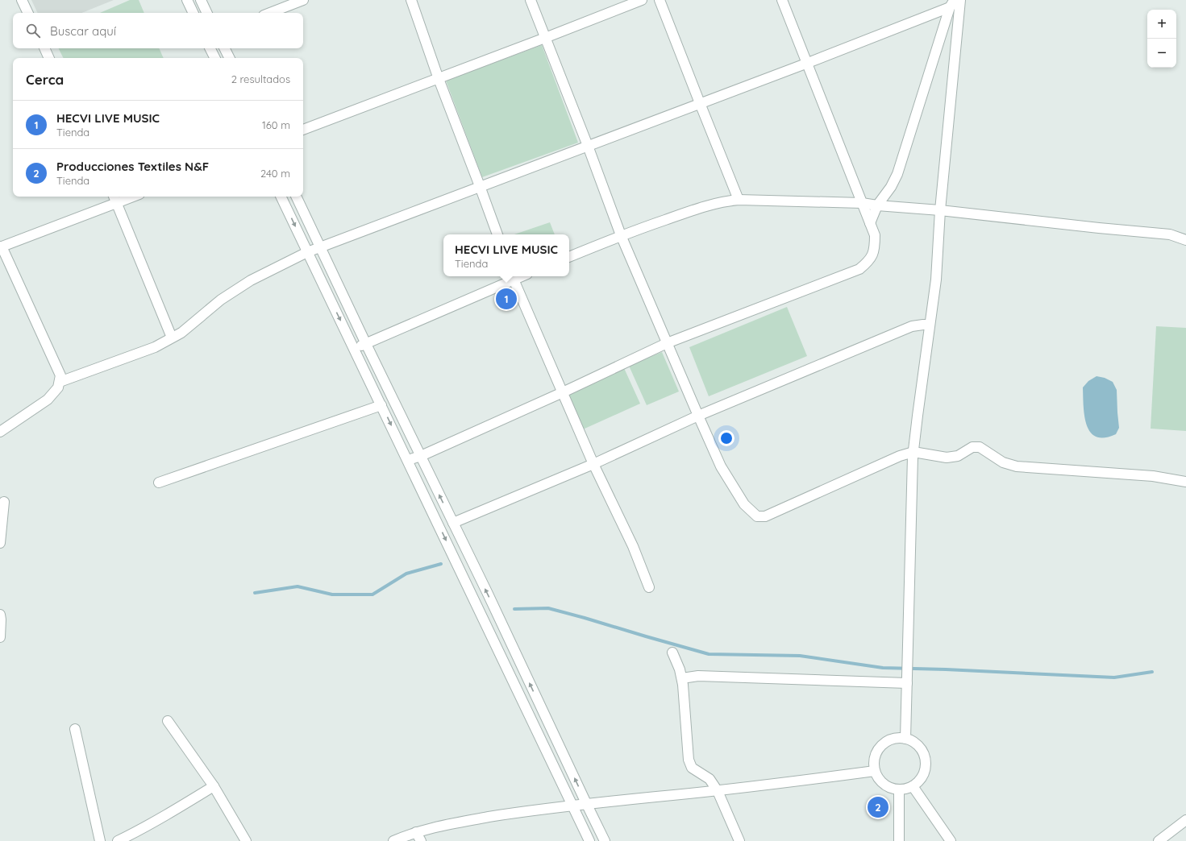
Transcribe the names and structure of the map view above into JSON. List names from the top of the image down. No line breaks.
{"page":{"map_buttons":["+","−"],"search":"Buscar aquí","heading":["Cerca","2 resultados"],"list":[{"mark":"1","name":"HECVI LIVE MUSIC","note":"Tienda","value":"160 m"},{"mark":"2","name":"Producciones Textiles N&F","note":"Tienda","value":"240 m"}],"popup":["HECVI LIVE MUSIC","Tienda"],"pins":["1","2"]}}
